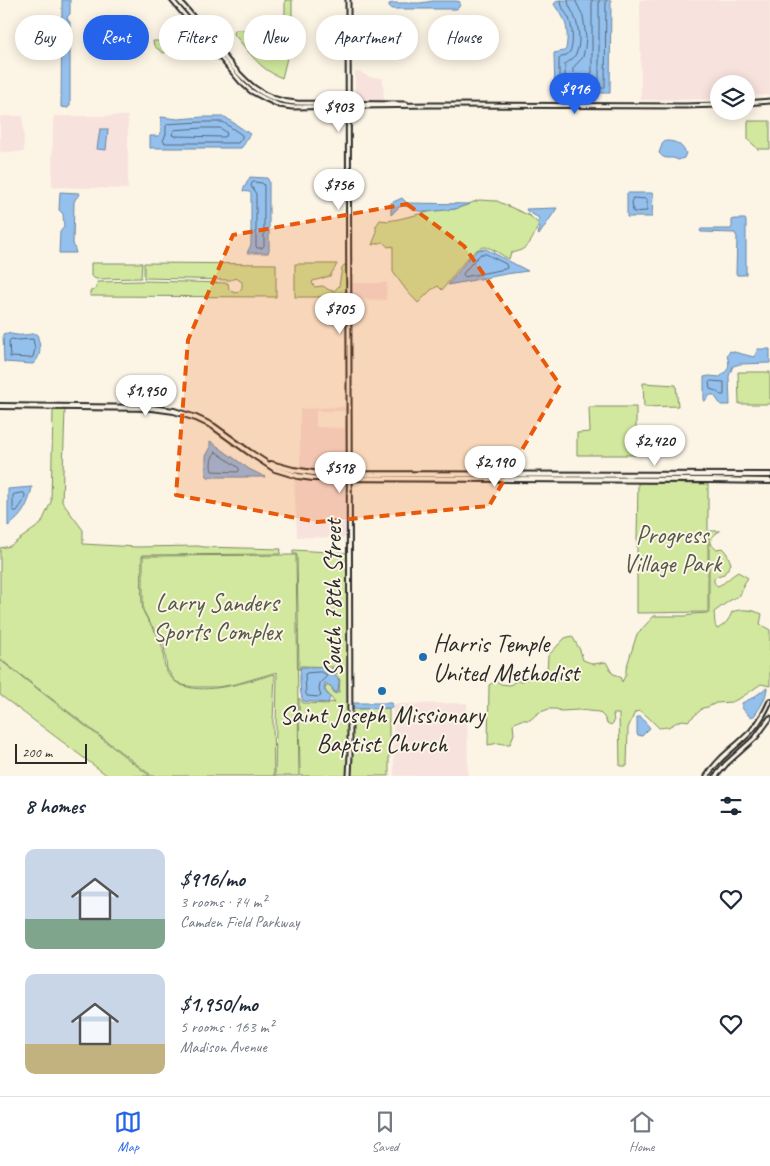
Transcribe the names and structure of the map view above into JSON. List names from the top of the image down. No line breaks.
{"streets":{"street":["South 78th Street"]},"parks":["Progress Village Park","Larry Sanders Sports Complex"],"places":["Harris Temple United Methodist","Saint Joseph Missionary Baptist Church"],"scale_bar":"200 m","page":{"chip":["Buy","Rent","Filters","New","Apartment","House"],"price":["$916","$903","$756","$705","$1,950","$2,420","$2,190","$518"],"scale":"200 m","heading":"8 homes","list":[{"name":"$916/mo","note":"3 rooms · 74 m² · Camden Field Parkway"},{"name":"$1,950/mo","note":"5 rooms · 163 m² · Madison Avenue"}],"tabs":["Map","Saved","Home"]}}
